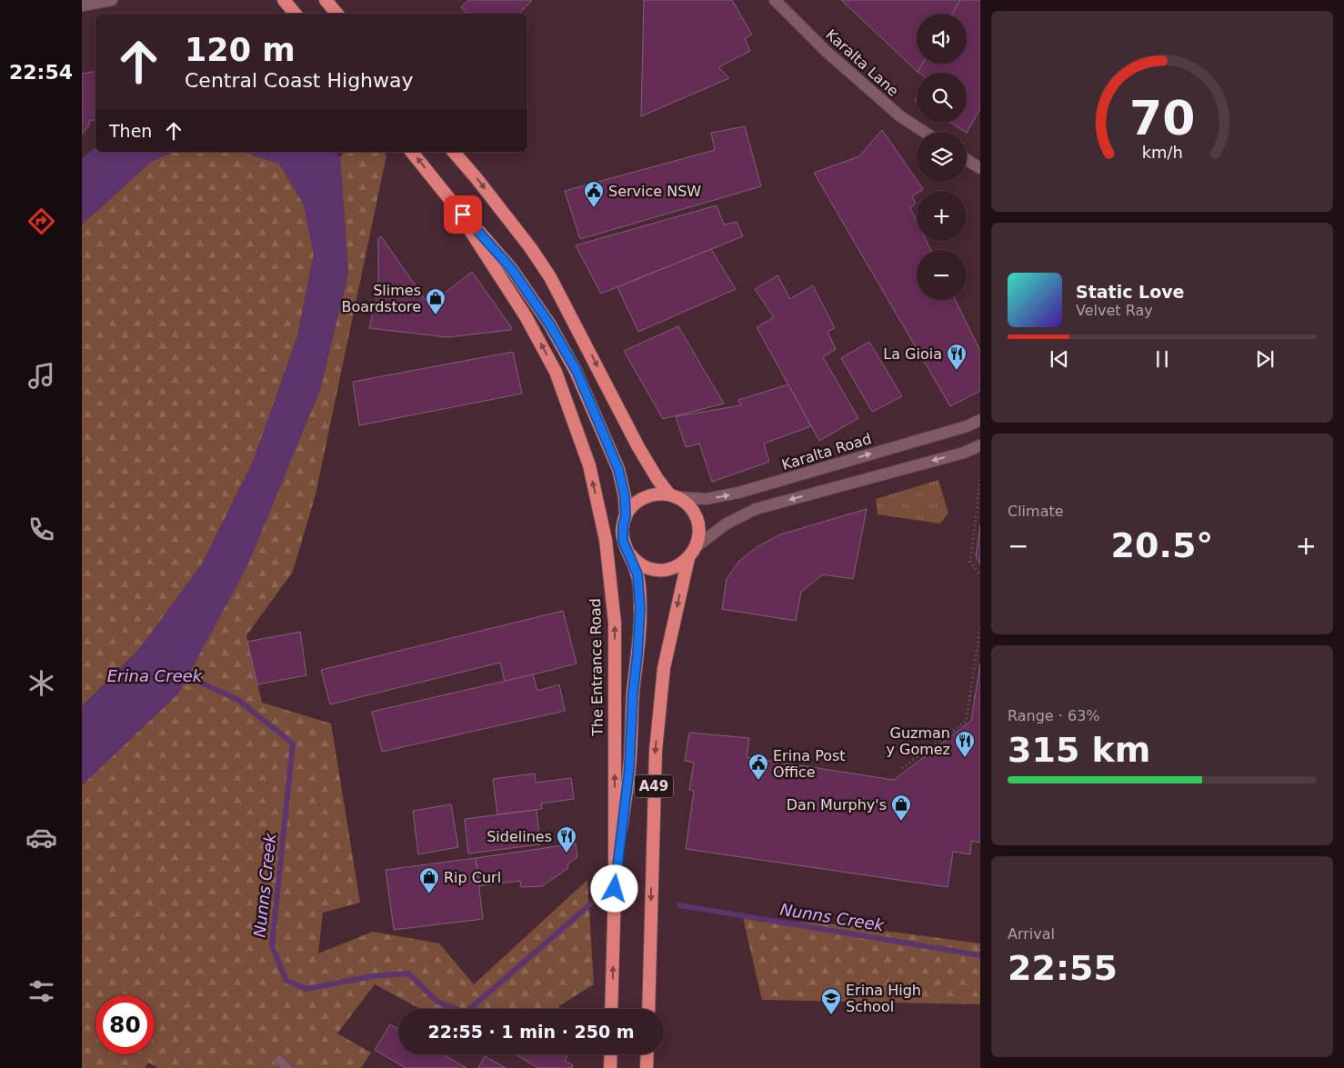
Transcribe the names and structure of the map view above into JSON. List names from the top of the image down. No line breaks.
{"streets":{"highway":["The Entrance Road","A49"],"street":["Karalta Lane","Karalta Road"]},"crossings":[["Karalta Road","A49"],["The Entrance Road","A49"]],"water":["Erina Creek","Nunns Creek"],"places":{"public building":["Service NSW","Erina Post Office"],"shop":["Slimes Boardstore","Dan Murphy's","Rip Curl"],"restaurant":["La Gioia","Guzman y Gomez","Sidelines"],"school or university":["Erina High School"]},"page":{"tabs":"22:54","map_buttons":["+","−"],"turn":["120 m","Central Coast Highway"],"then":"Then","song":["Static Love","Velvet Ray"],"tile":["Climate",["Range · 63%","315 km"],["Arrival","22:55"]],"heat":["−","20.5°","+"],"limit":"80","trip":"22:55 · 1 min · 250 m","gauge":["70","km/h"]}}
